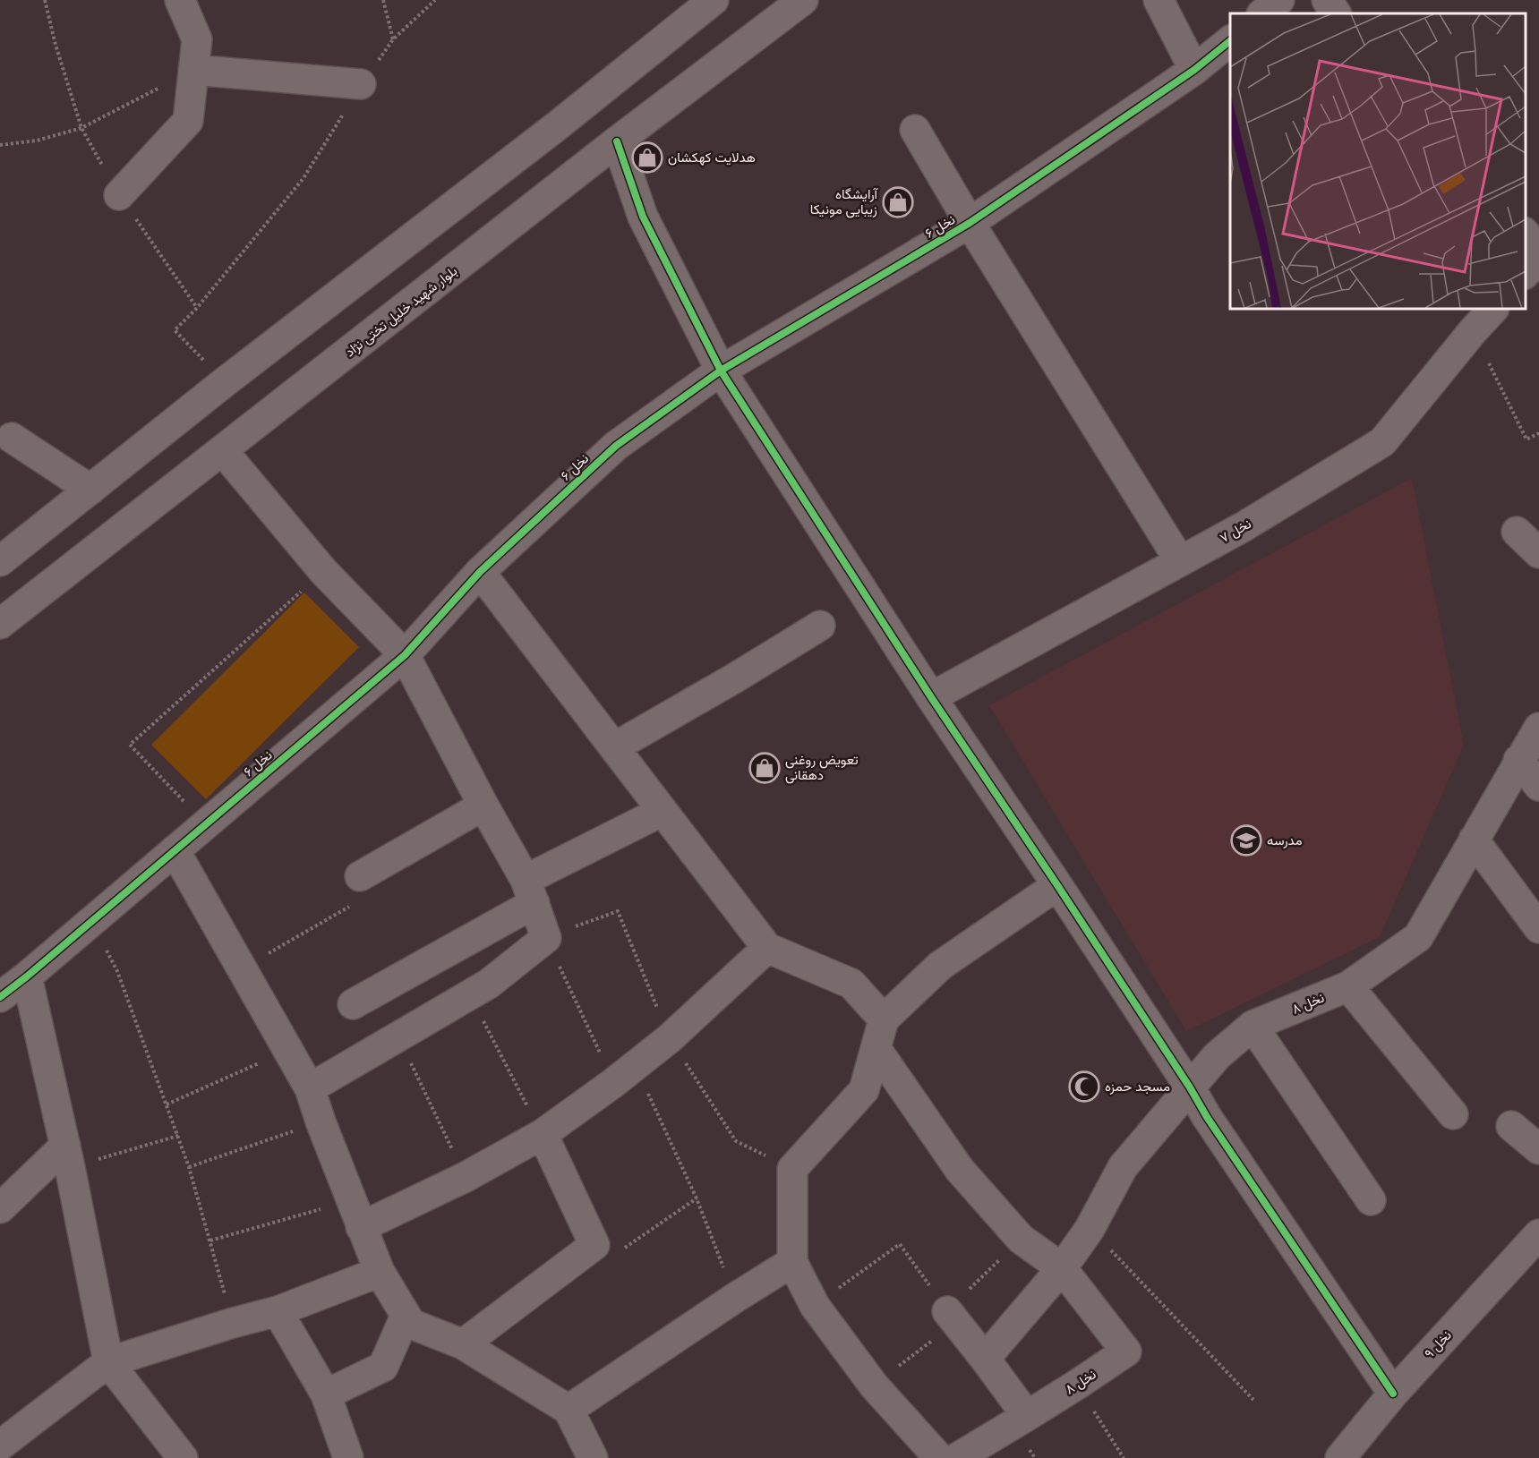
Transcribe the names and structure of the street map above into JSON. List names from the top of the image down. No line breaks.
{"streets":{"street":["نخل ۶","بلوار شهید خلیل تختی نژاد","نخل ۷","نخل ۸","نخل ۹"]},"places":{"shop":["هدلایت کهکشان","آرایشگاه زیبایی مونیکا","تعویض روغنی دهقانی"],"school or university":["مدرسه"],"mosque":["مسجد حمزه"]}}
